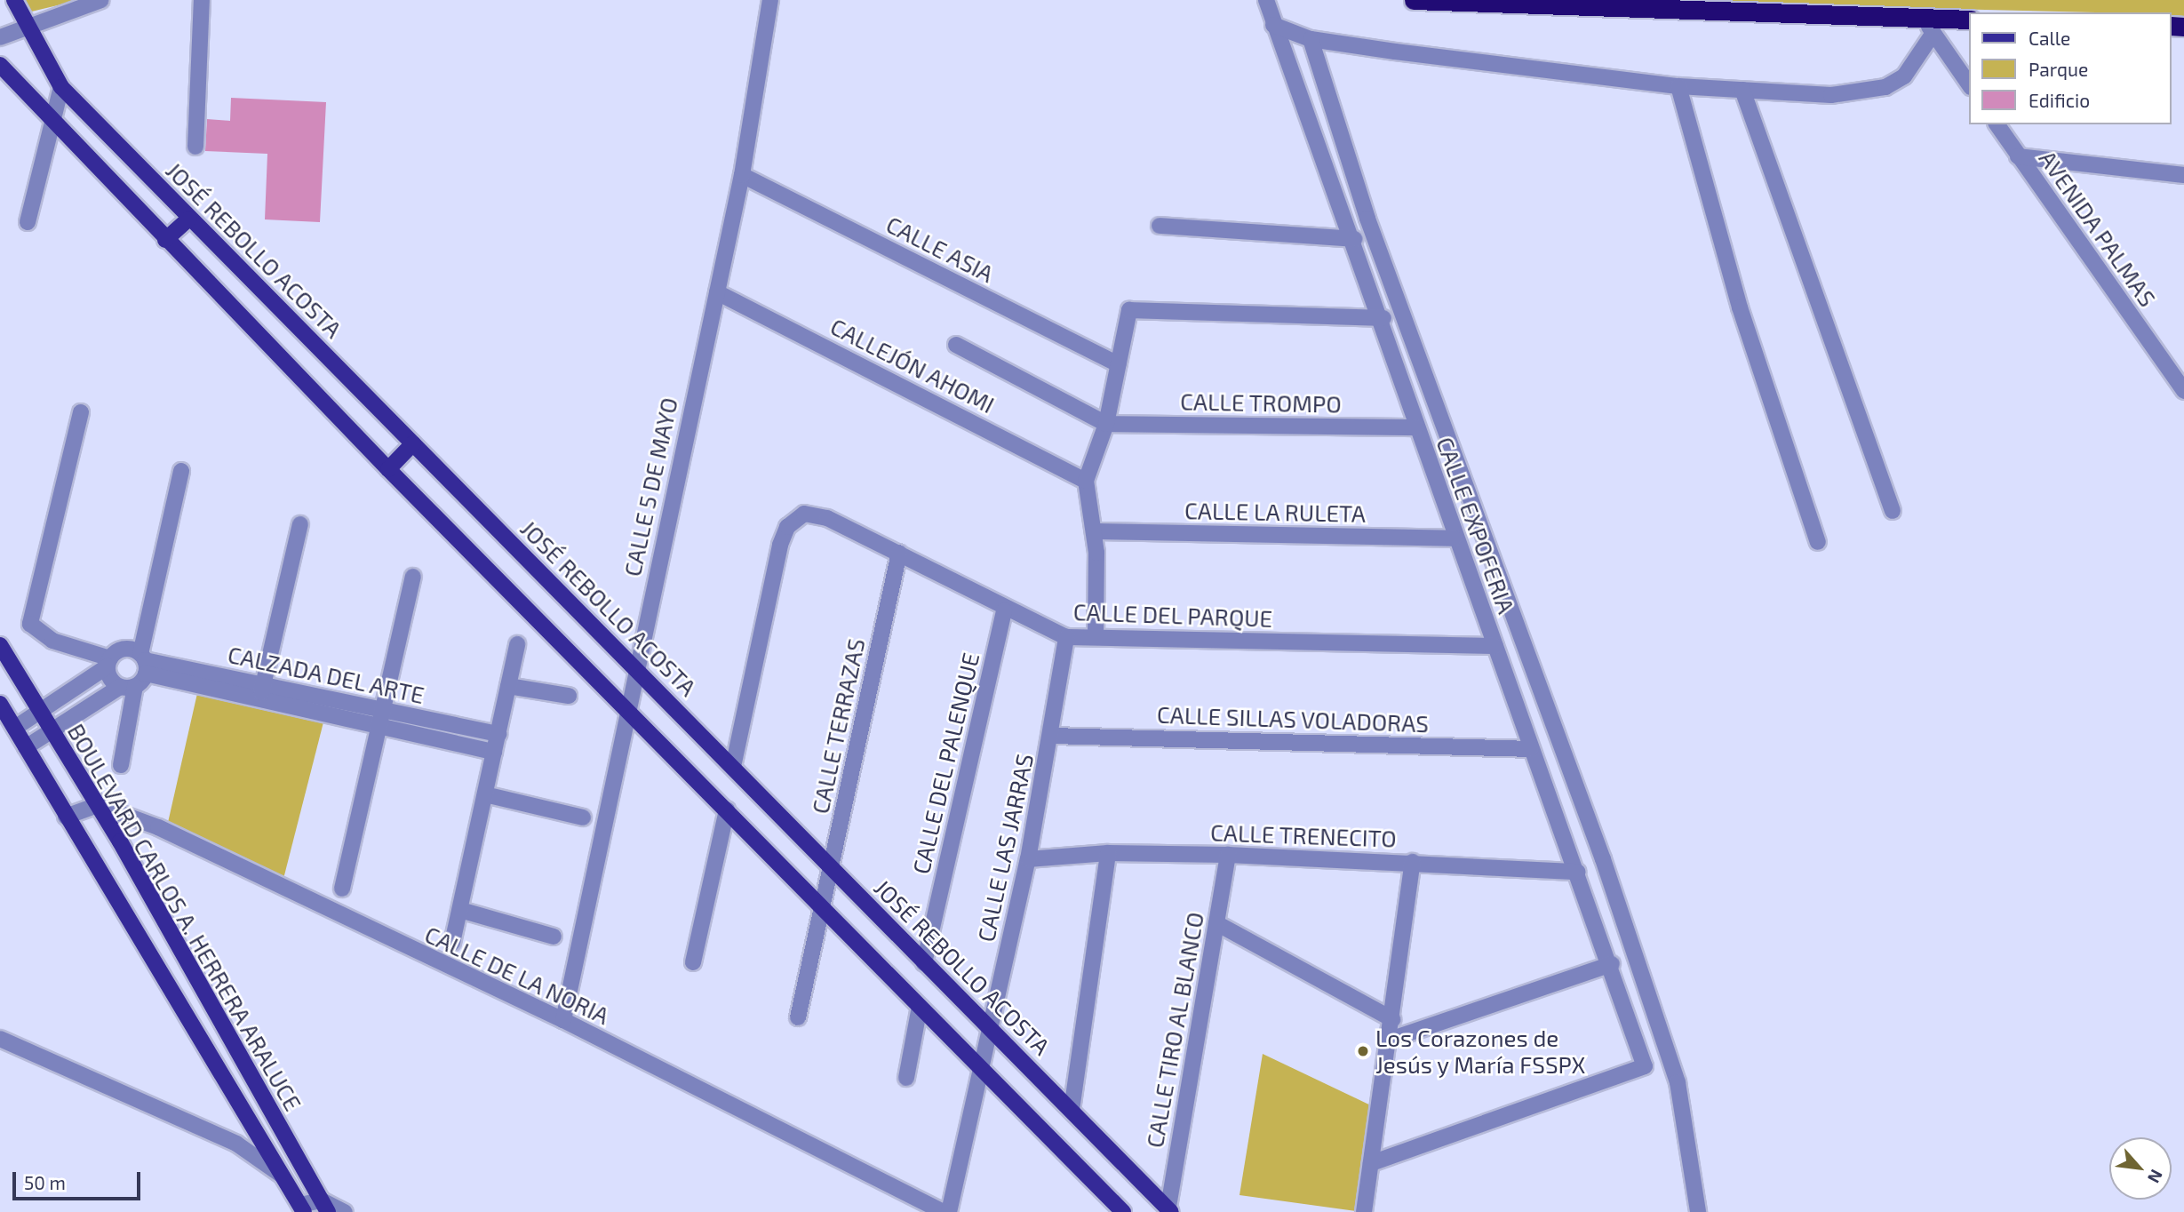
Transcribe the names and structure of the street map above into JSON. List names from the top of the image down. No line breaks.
{"streets":{"main road":["JOSÉ REBOLLO ACOSTA","BOULEVARD CARLOS A. HERRERA ARALUCE"],"street":["AVENIDA PALMAS","CALLE ASIA","CALLEJÓN AHOMI","CALLE TROMPO","CALLE 5 DE MAYO","CALLE LA RULETA","CALLE EXPOFERIA","CALLE DEL PARQUE","CALZADA DEL ARTE","CALLE SILLAS VOLADORAS","CALLE TERRAZAS","CALLE DEL PALENQUE","CALLE TRENECITO","CALLE LAS JARRAS","CALLE DE LA NORIA","CALLE TIRO AL BLANCO"]},"crossings":[["CALLE ASIA","CALLE 5 DE MAYO"],["JOSÉ REBOLLO ACOSTA","CALLE 5 DE MAYO"],["JOSÉ REBOLLO ACOSTA","CALLE DEL PARQUE"],["JOSÉ REBOLLO ACOSTA","CALLE TERRAZAS"],["JOSÉ REBOLLO ACOSTA","CALLE DEL PALENQUE"],["JOSÉ REBOLLO ACOSTA","CALLE LAS JARRAS"],["JOSÉ REBOLLO ACOSTA","CALLE TIRO AL BLANCO"],["CALLEJÓN AHOMI","CALLE 5 DE MAYO"],["CALLE TROMPO","CALLE EXPOFERIA"],["CALLE 5 DE MAYO","CALLE DE LA NORIA"],["CALLE LA RULETA","CALLE EXPOFERIA"],["CALLE EXPOFERIA","CALLE DEL PARQUE"],["CALLE EXPOFERIA","CALLE SILLAS VOLADORAS"],["CALLE EXPOFERIA","CALLE TRENECITO"],["CALLE DEL PARQUE","CALLE TERRAZAS"],["CALLE DEL PARQUE","CALLE DEL PALENQUE"],["CALLE DEL PARQUE","CALLE LAS JARRAS"],["CALLE SILLAS VOLADORAS","CALLE LAS JARRAS"],["CALLE TRENECITO","CALLE LAS JARRAS"],["CALLE TRENECITO","CALLE TIRO AL BLANCO"],["BOULEVARD CARLOS A. HERRERA ARALUCE","CALLE DE LA NORIA"]],"places":["Los Corazones de Jesús y María FSSPX"],"legend":["Calle","Parque","Edificio"],"scale_bar":"50 m","north":"bottom right"}
